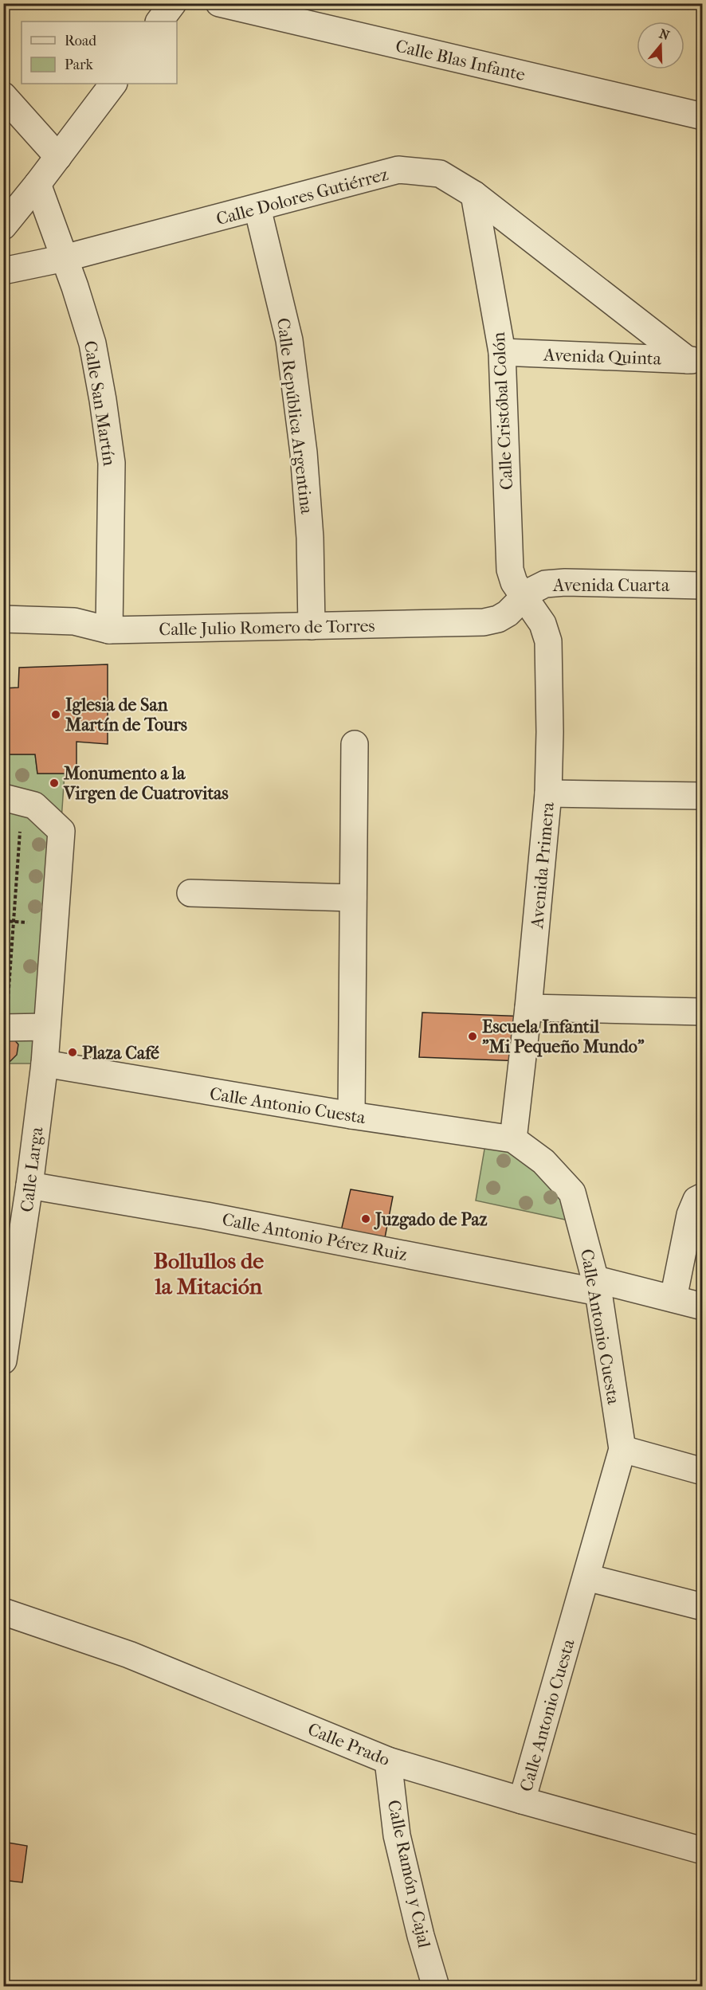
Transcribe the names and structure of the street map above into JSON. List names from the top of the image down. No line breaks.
{"streets":{"street":["Calle Blas Infante","Calle Dolores Gutiérrez","Avenida Quinta","Calle San Martín","Calle Cristóbal Colón","Calle República Argentina","Avenida Cuarta","Calle Julio Romero de Torres","Avenida Primera","Calle Antonio Cuesta","Calle Larga","Calle Antonio Pérez Ruiz","Calle Prado","Calle Ramón y Cajal"]},"crossings":[["Calle Dolores Gutiérrez","Avenida Quinta"],["Calle Dolores Gutiérrez","Calle San Martín"],["Calle Dolores Gutiérrez","Calle Cristóbal Colón"],["Calle Dolores Gutiérrez","Calle República Argentina"],["Avenida Quinta","Calle Cristóbal Colón"],["Calle San Martín","Calle Julio Romero de Torres"],["Calle Cristóbal Colón","Avenida Cuarta"],["Calle Cristóbal Colón","Calle Julio Romero de Torres"],["Calle Cristóbal Colón","Avenida Primera"],["Calle República Argentina","Calle Julio Romero de Torres"],["Avenida Cuarta","Calle Julio Romero de Torres"],["Avenida Cuarta","Avenida Primera"],["Calle Julio Romero de Torres","Avenida Primera"],["Avenida Primera","Calle Antonio Cuesta"],["Calle Antonio Cuesta","Calle Larga"],["Calle Antonio Cuesta","Calle Antonio Pérez Ruiz"],["Calle Antonio Cuesta","Calle Prado"],["Calle Larga","Calle Antonio Pérez Ruiz"],["Calle Prado","Calle Ramón y Cajal"]],"districts":["Bollullos de la Mitación"],"places":["Iglesia de San Martín de Tours","Monumento a la Virgen de Cuatrovitas","Escuela Infantil \"Mi Pequeño Mundo\"","Plaza Café","Juzgado de Paz"],"legend":["Road","Park"],"north":"top"}
